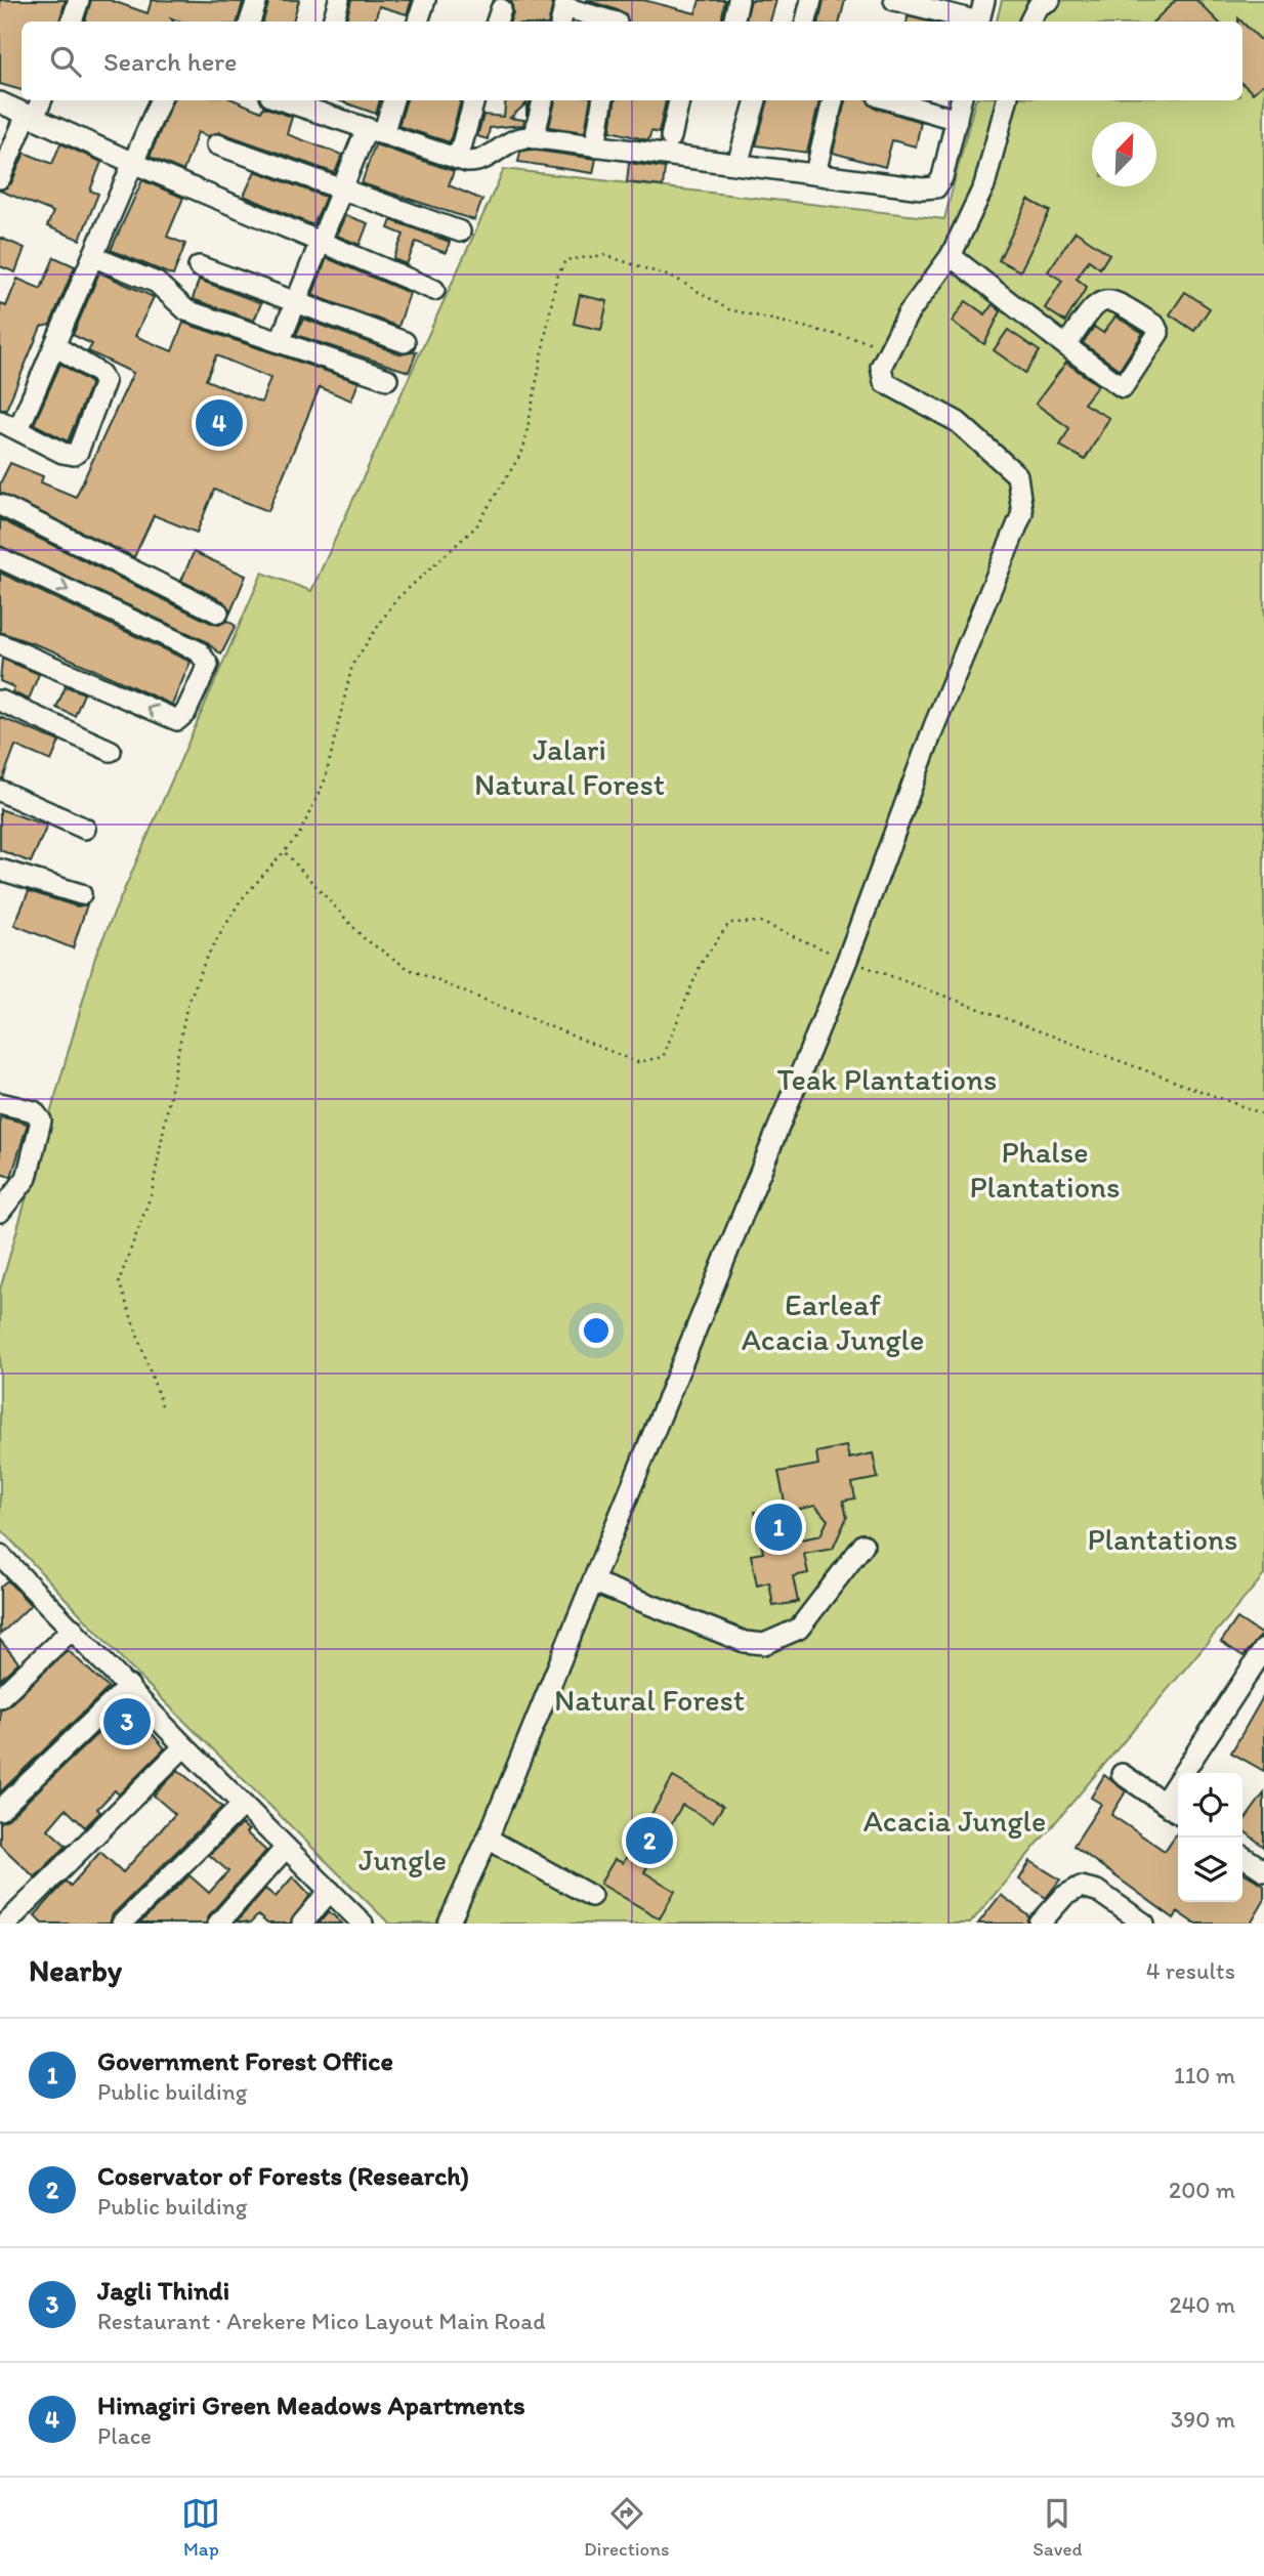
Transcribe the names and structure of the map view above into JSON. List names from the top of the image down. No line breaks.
{"parks":["Jalari Natural Forest","Teak Plantations","Phalse Plantations","Earleaf Acacia Jungle","Plantations","Natural Forest","Acacia Jungle","Jungle"],"north":"top right","page":{"search":"Search here","pins":["4","1","3","2"],"heading":["Nearby","4 results"],"list":[{"mark":"1","name":"Government Forest Office","note":"Public building","value":"110 m"},{"mark":"2","name":"Coservator of Forests (Research)","note":"Public building","value":"200 m"},{"mark":"3","name":"Jagli Thindi","note":"Restaurant · Arekere Mico Layout Main Road","value":"240 m"},{"mark":"4","name":"Himagiri Green Meadows Apartments","note":"Place","value":"390 m"}],"nav":["Map","Directions","Saved"]}}
